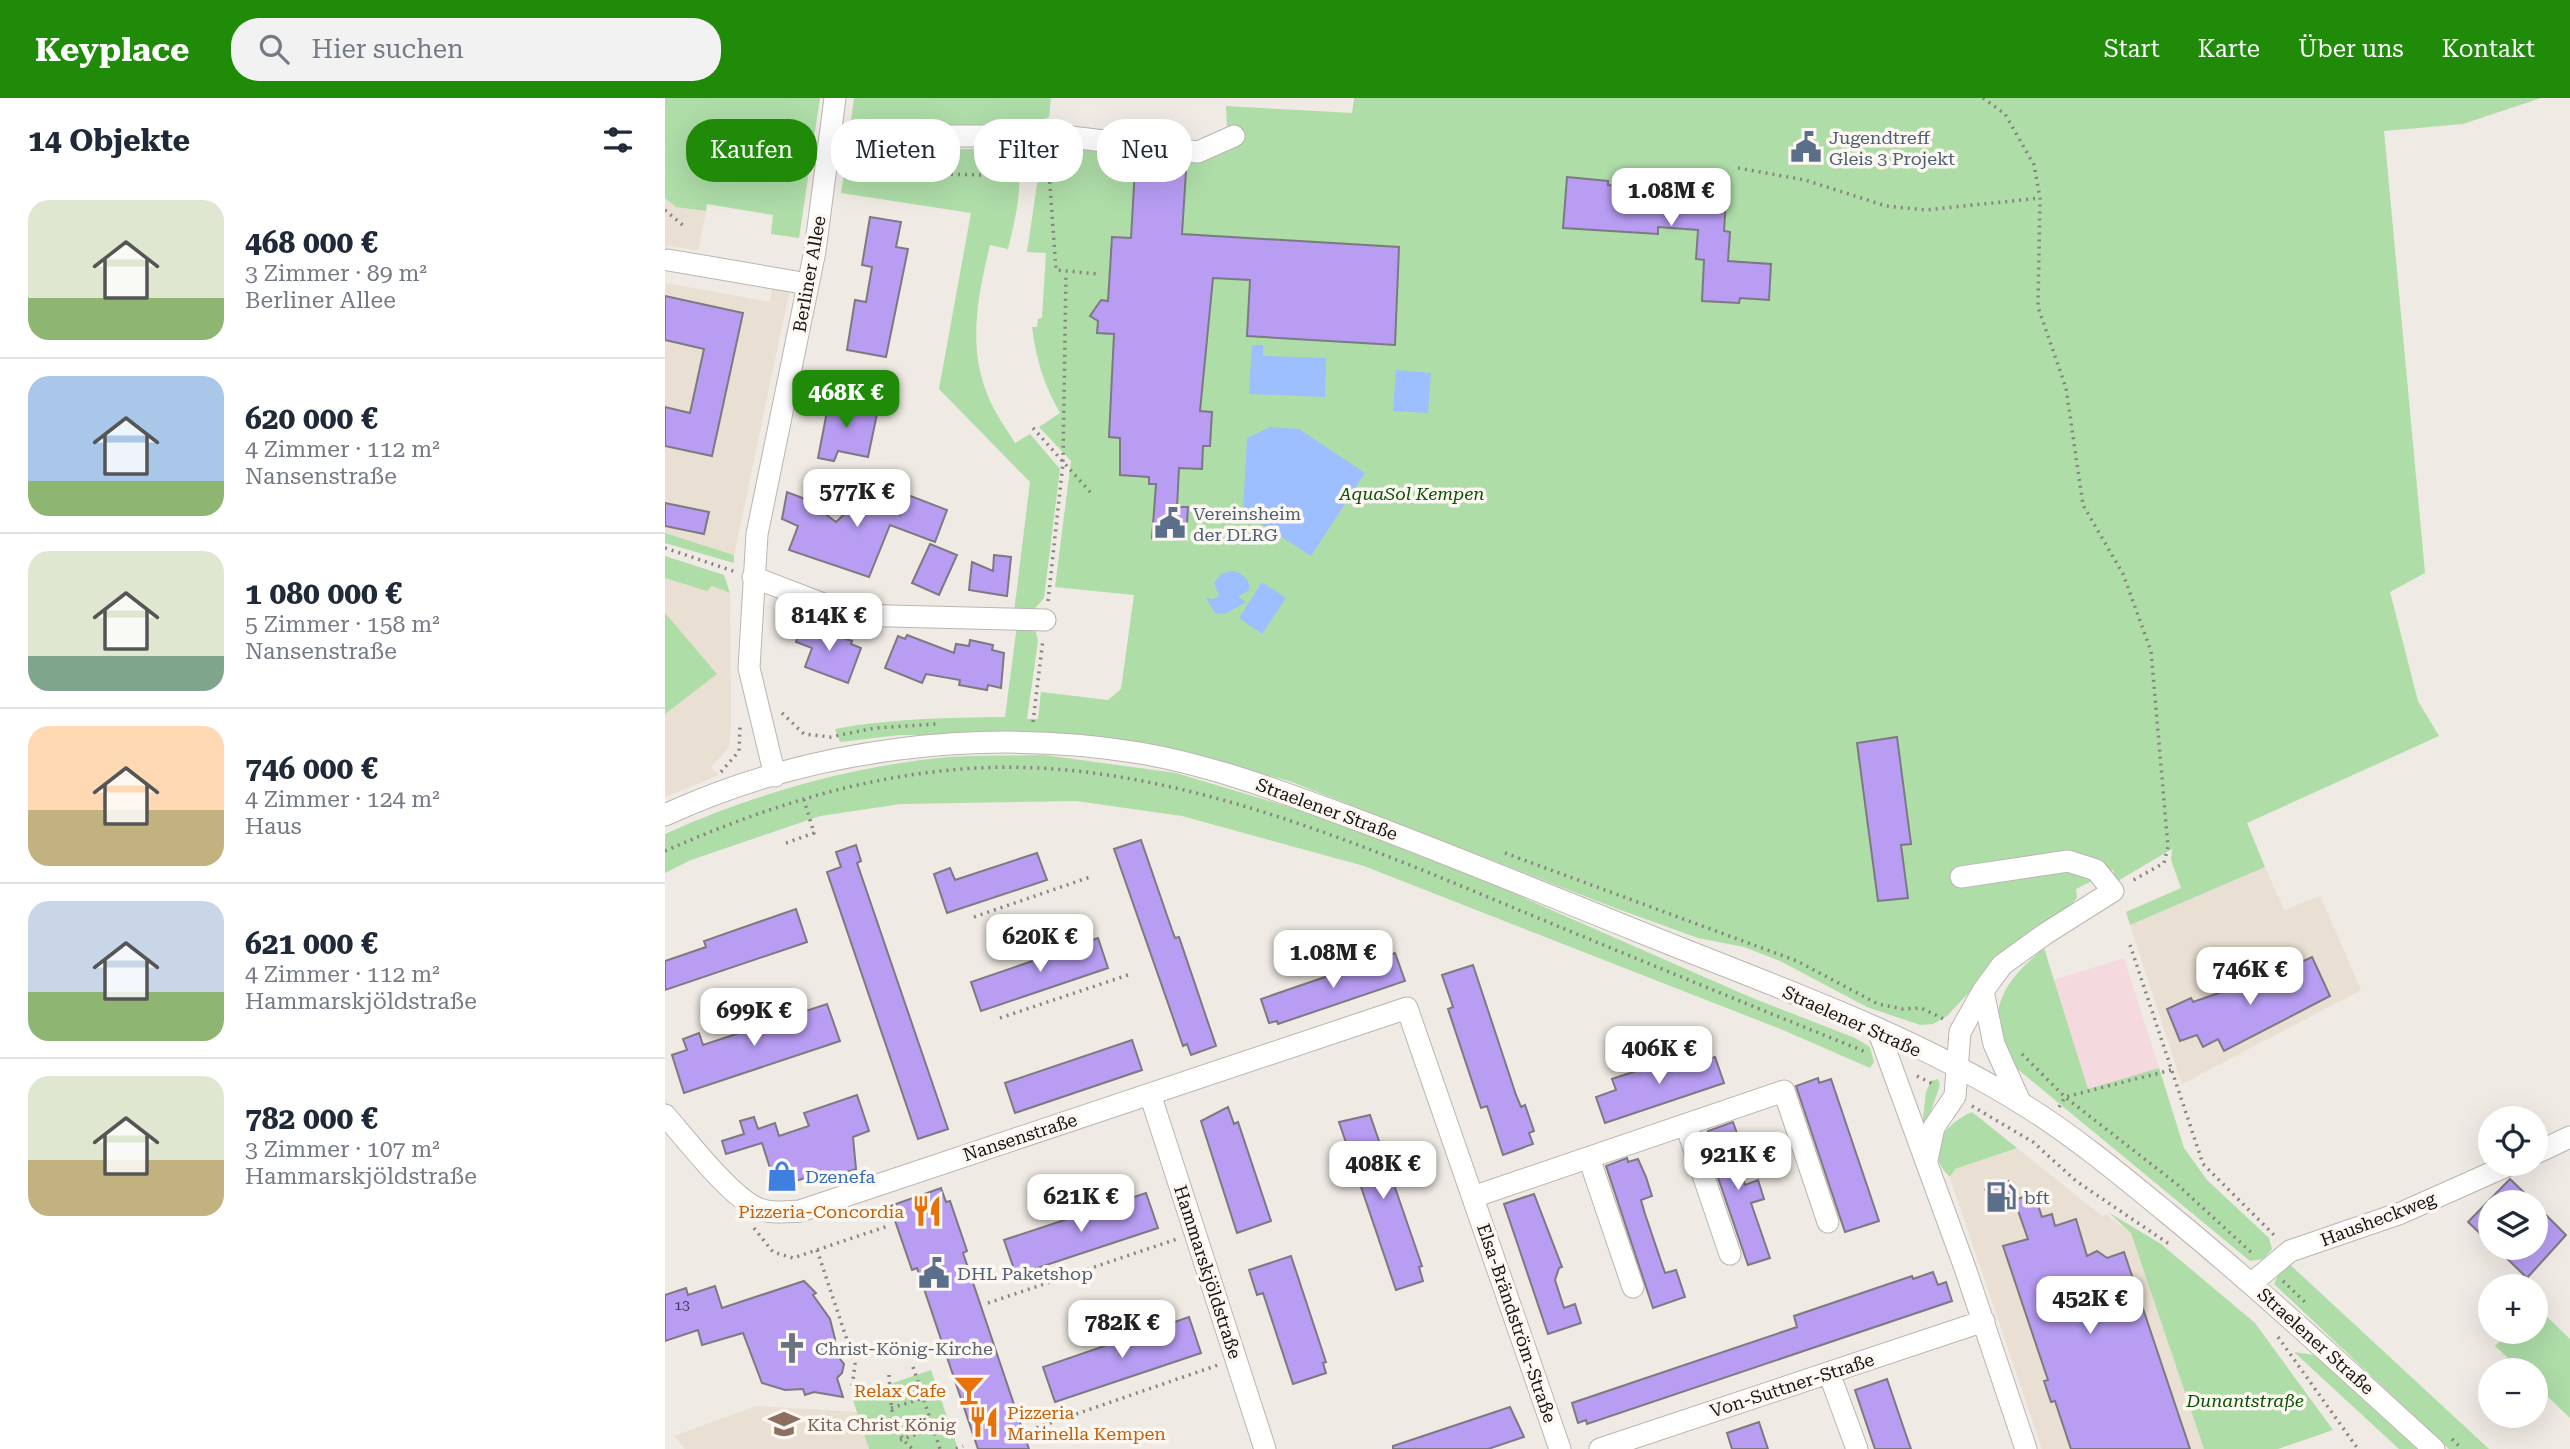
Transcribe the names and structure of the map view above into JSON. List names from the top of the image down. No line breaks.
{"streets":{"street":["Berliner Allee","Straelener Straße","Nansenstraße","Hausheckweg","Hammarskjöldstraße","Elsa-Brändström-Straße","Von-Suttner-Straße"]},"crossings":[["Berliner Allee","Straelener Straße"],["Straelener Straße","Hausheckweg"],["Nansenstraße","Hammarskjöldstraße"],["Nansenstraße","Elsa-Brändström-Straße"]],"parks":["AquaSol Kempen","Dunantstraße"],"places":{"public building":["Jugendtreff Gleis 3 Projekt","Vereinsheim der DLRG","DHL Paketshop"],"shop":["Dzenefa"],"fuel station":["bft"],"restaurant":["Pizzeria-Concordia","Pizzeria Marinella Kempen"],"church":["Christ-König-Kirche"],"bar":["Relax Cafe"],"school or university":["Kita Christ König"]},"house_numbers":["13"],"page":{"header":"Keyplace","search":"Hier suchen","nav":["Start","Karte","Über uns","Kontakt"],"heading":"14 Objekte","chip":["Kaufen","Mieten","Filter","Neu"],"price":["1.08M €","468K €","577K €","814K €","620K €","1.08M €","746K €","699K €","406K €","921K €","408K €","621K €","452K €","782K €"],"list":[{"name":"468 000 €","note":"3 Zimmer · 89 m² · Berliner Allee"},{"name":"620 000 €","note":"4 Zimmer · 112 m² · Nansenstraße"},{"name":"1 080 000 €","note":"5 Zimmer · 158 m² · Nansenstraße"},{"name":"746 000 €","note":"4 Zimmer · 124 m² · Haus"},{"name":"621 000 €","note":"4 Zimmer · 112 m² · Hammarskjöldstraße"},{"name":"782 000 €","note":"3 Zimmer · 107 m² · Hammarskjöldstraße"}],"map_buttons":["+","−"]}}
